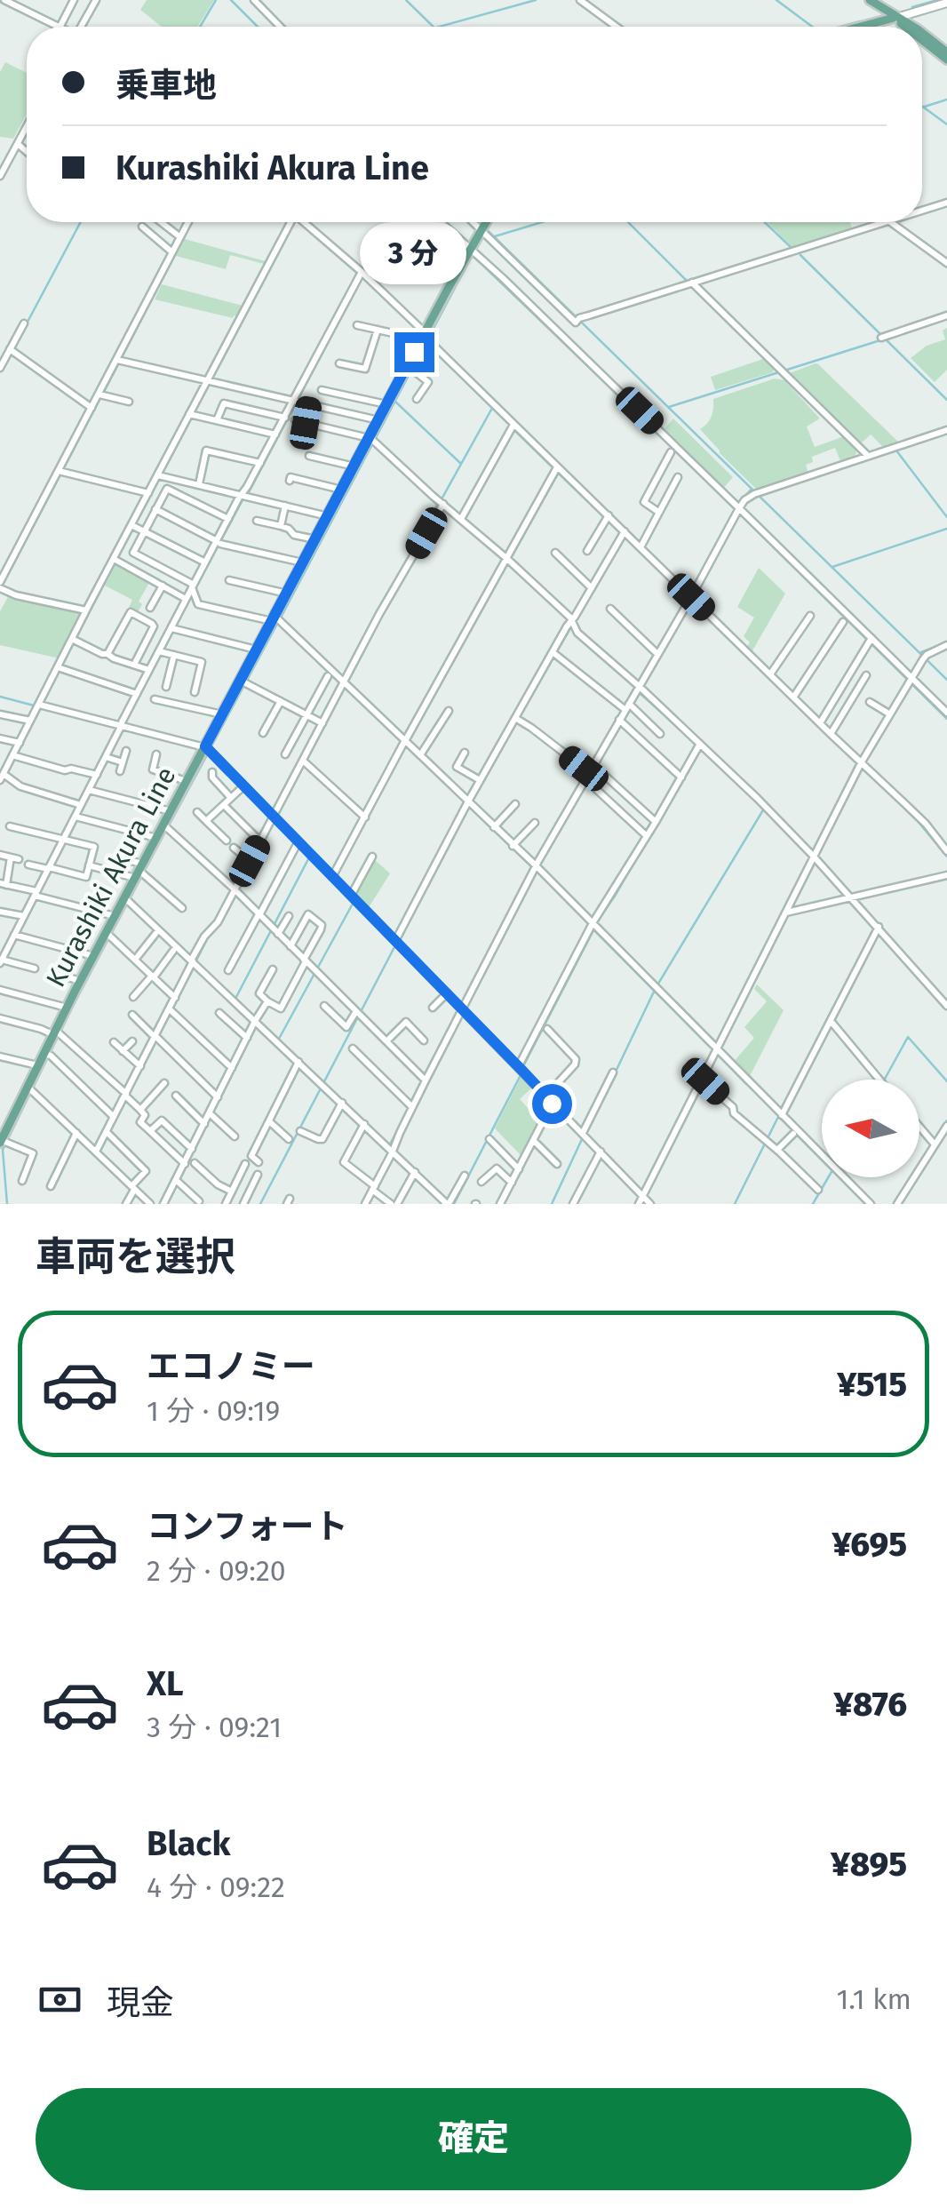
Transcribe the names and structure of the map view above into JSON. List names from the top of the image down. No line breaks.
{"streets":{"main road":["Kurashiki Akura Line"]},"north":"left","page":{"banner":["乗車地","Kurashiki Akura Line"],"bubble":"3 分","heading":"車両を選択","list":[{"name":"エコノミー","note":"1 分 · 09:19","value":"¥515"},{"name":"コンフォート","note":"2 分 · 09:20","value":"¥695"},{"name":"XL","note":"3 分 · 09:21","value":"¥876"},{"name":"Black","note":"4 分 · 09:22","value":"¥895"}],"pay":["現金","1.1 km"],"buttons":"確定"}}
